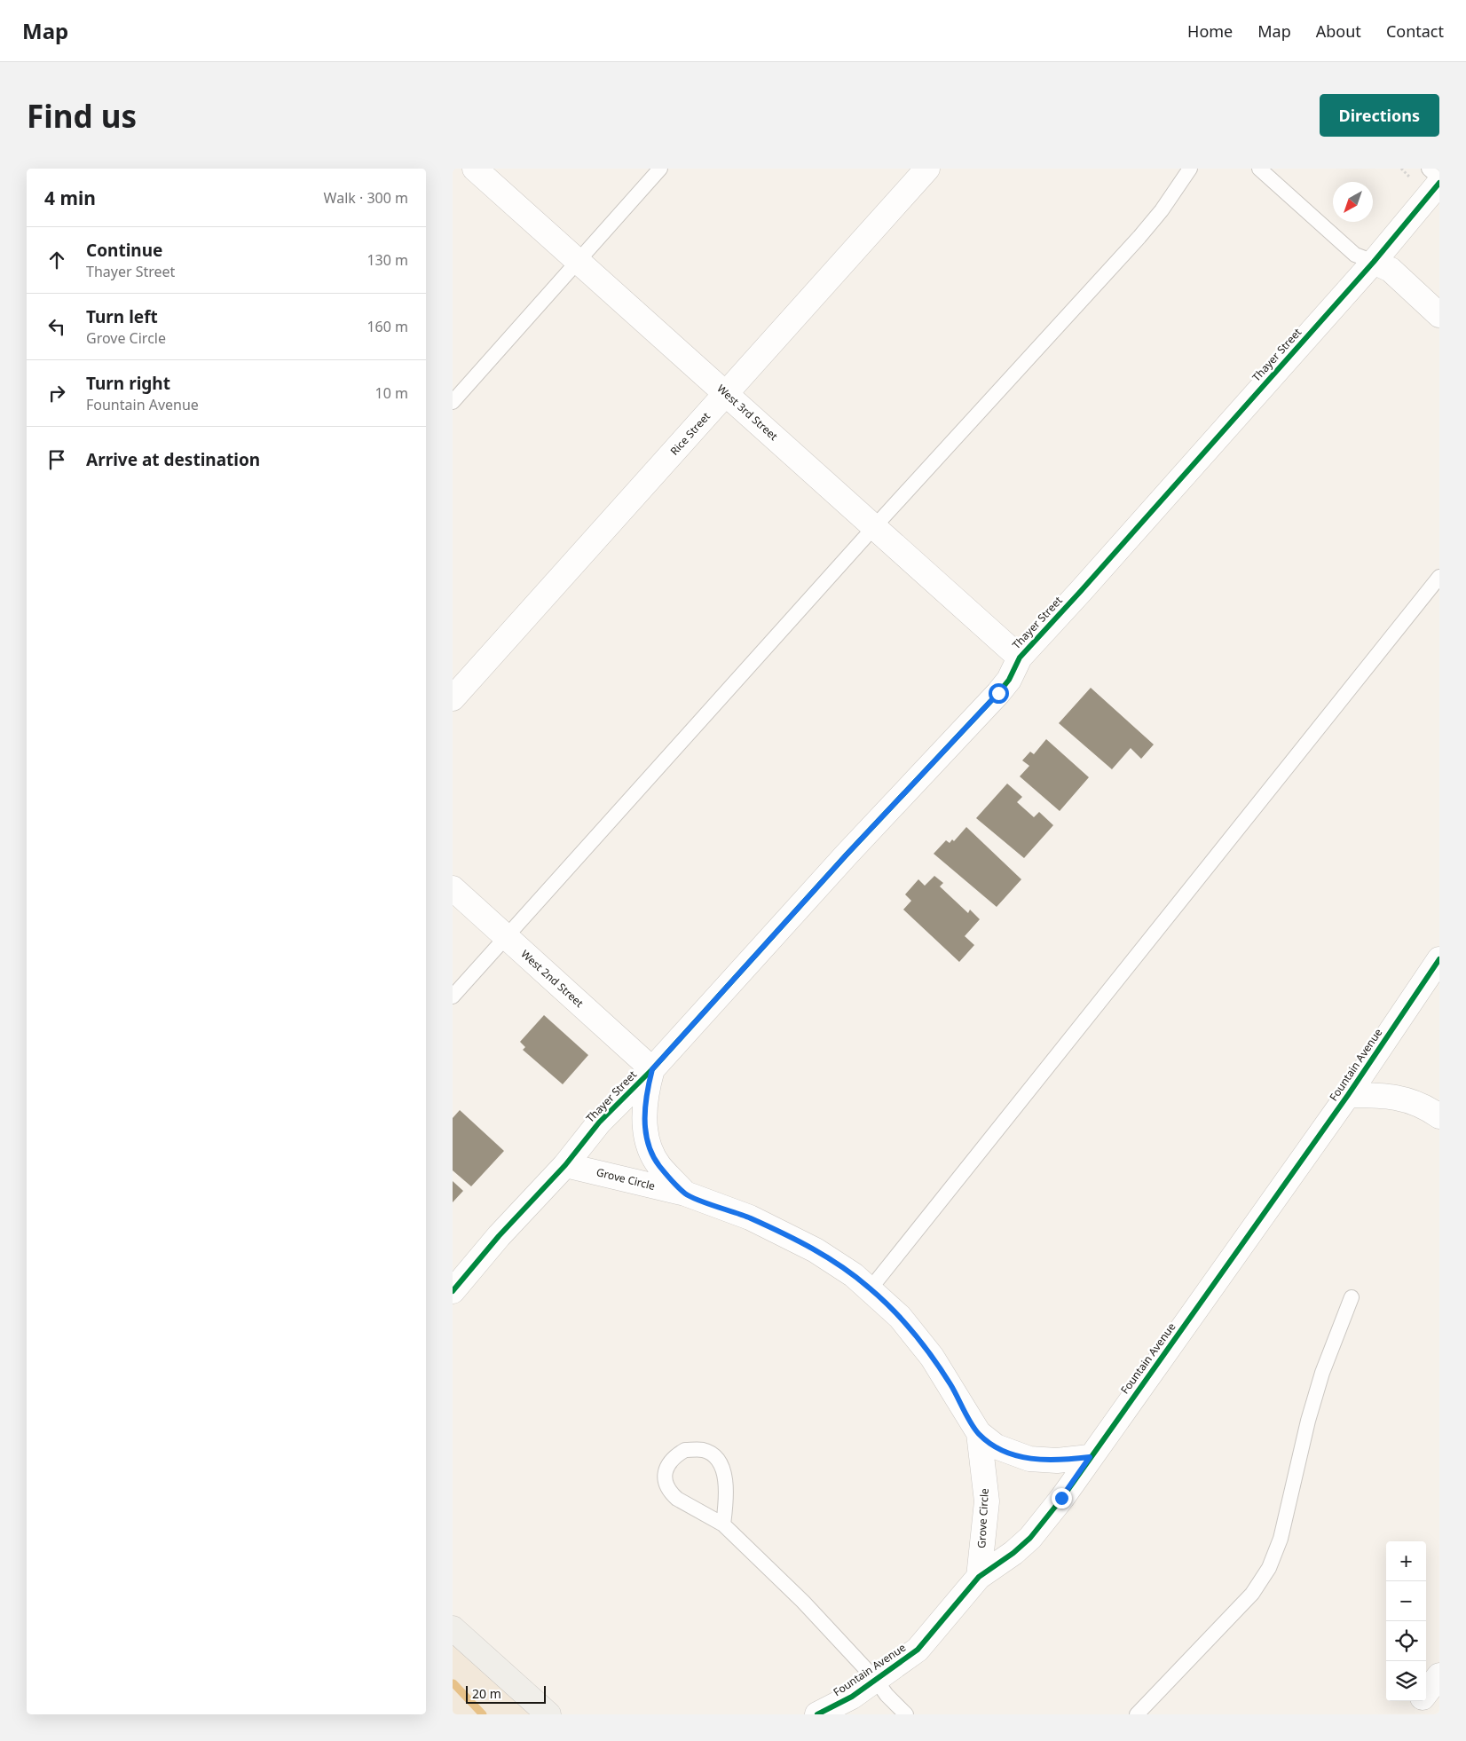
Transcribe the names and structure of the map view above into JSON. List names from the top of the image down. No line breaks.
{"streets":{"street":["Thayer Street","West 3rd Street","Rice Street","West 2nd Street","Fountain Avenue","Grove Circle"]},"crossings":[["Thayer Street","West 3rd Street"],["Thayer Street","West 2nd Street"],["Thayer Street","Grove Circle"],["West 3rd Street","Rice Street"],["West 2nd Street","Grove Circle"],["Fountain Avenue","Grove Circle"]],"scale_bar":"20 m","north":"bottom left","page":{"header":"Map","nav":["Home","Map","About","Contact"],"buttons":"Directions","title":"Find us","heading":["4 min","Walk · 300 m"],"list":[["Continue","Thayer Street","130 m"],["Turn left","Grove Circle","160 m"],["Turn right","Fountain Avenue","10 m"],"Arrive at destination"],"map_buttons":["+","−"],"scale":"20 m"}}
